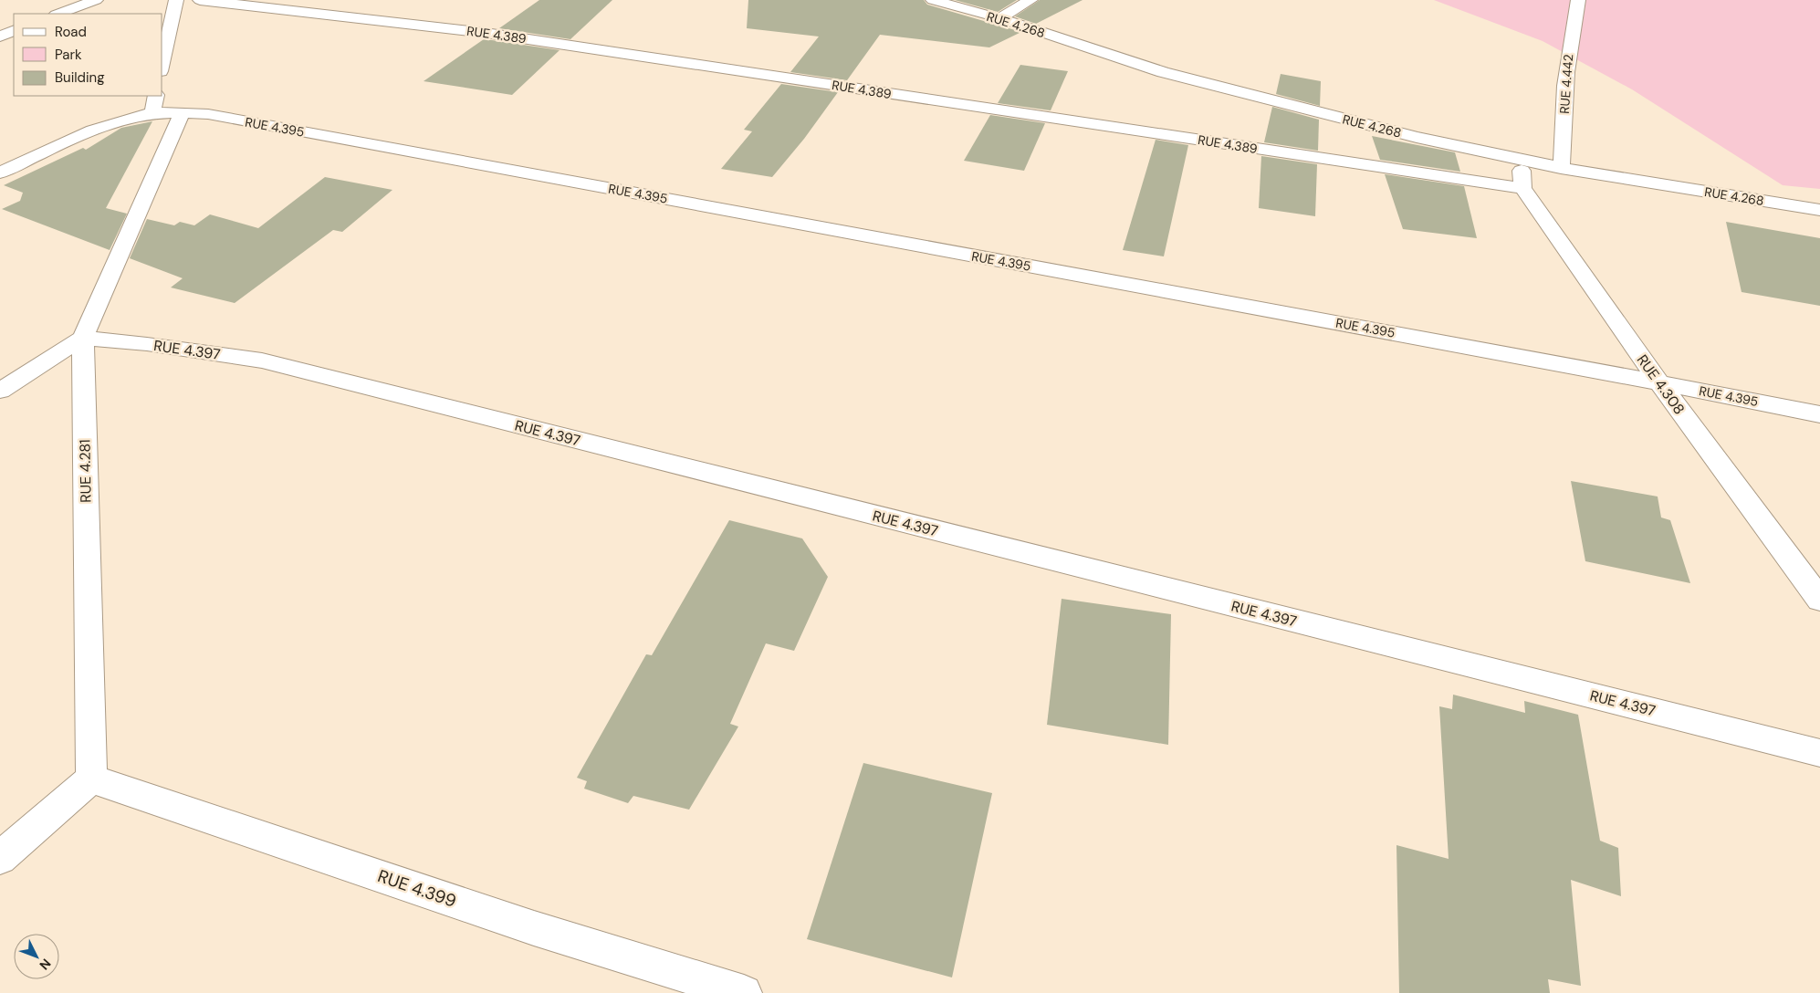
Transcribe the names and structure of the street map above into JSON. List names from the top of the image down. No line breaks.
{"streets":{"street":["RUE 4.268","RUE 4.389","RUE 4.442","RUE 4.395","RUE 4.397","RUE 4.308","RUE 4.281","RUE 4.399"]},"crossings":[["RUE 4.268","RUE 4.442"],["RUE 4.389","RUE 4.308"],["RUE 4.395","RUE 4.308"],["RUE 4.395","RUE 4.281"],["RUE 4.397","RUE 4.281"],["RUE 4.281","RUE 4.399"]],"legend":["Road","Park","Building"],"north":"bottom right"}
